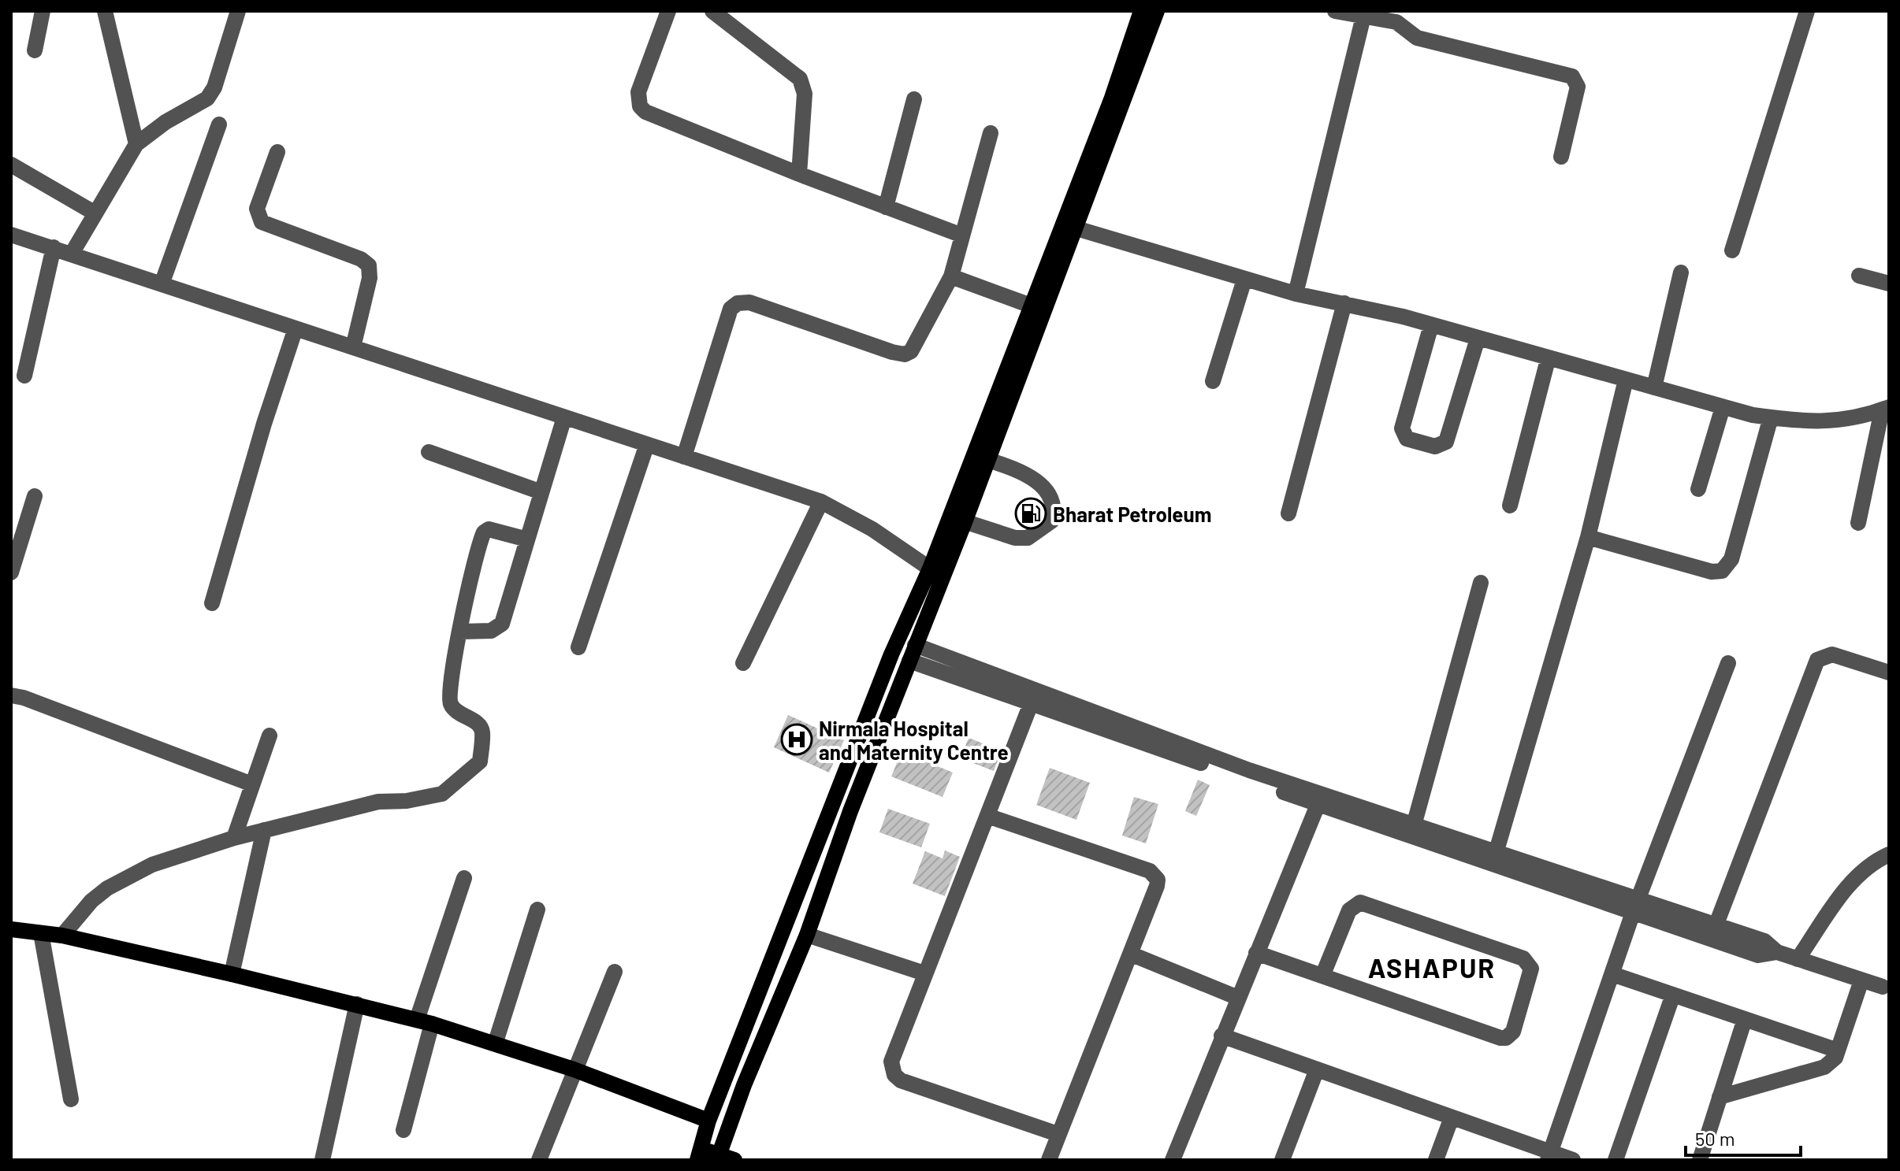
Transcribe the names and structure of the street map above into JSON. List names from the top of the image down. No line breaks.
{"districts":["ASHAPUR"],"places":{"fuel station":["Bharat Petroleum"],"hospital":["Nirmala Hospital and Maternity Centre"]},"scale_bar":"50 m"}
